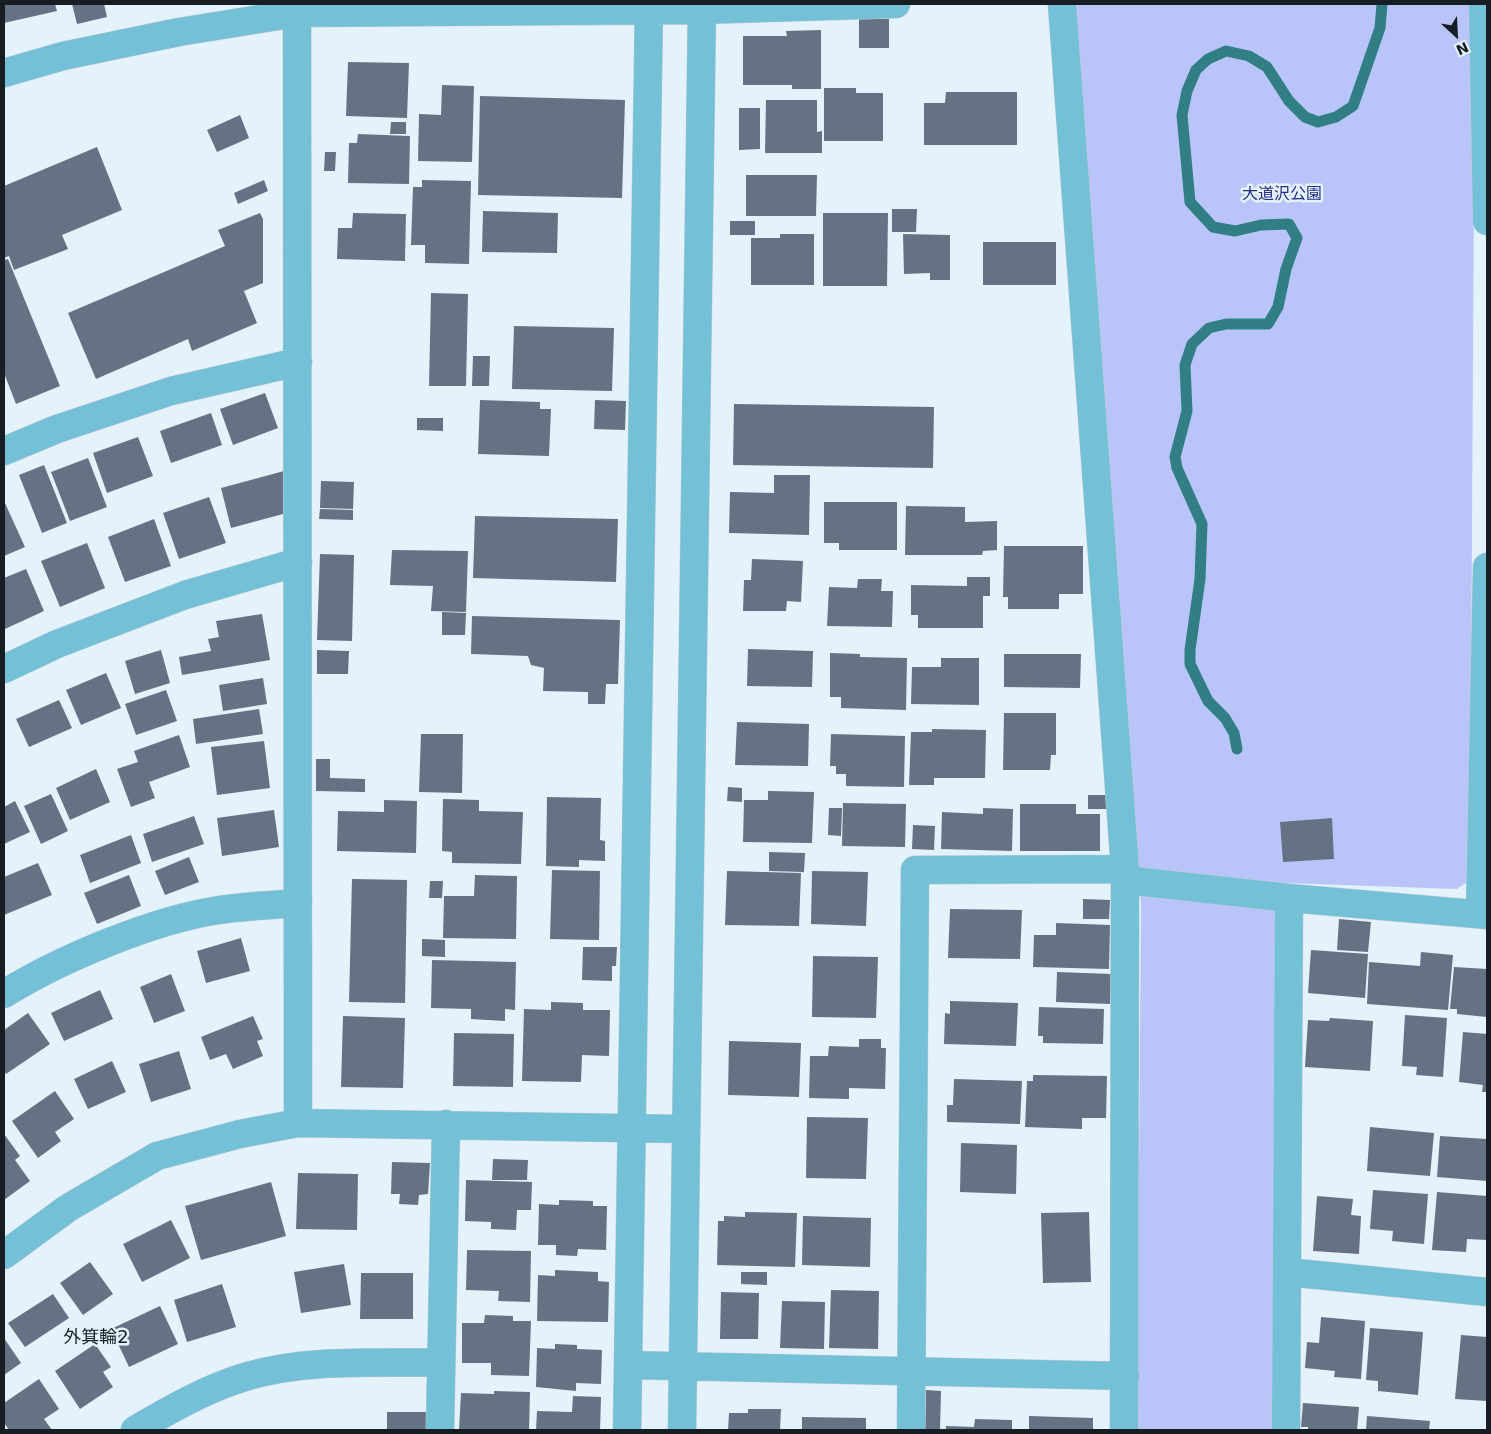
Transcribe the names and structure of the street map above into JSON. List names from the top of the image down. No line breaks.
{"districts":["外箕輪2"],"parks":["大道沢公園"],"north":"bottom right"}
